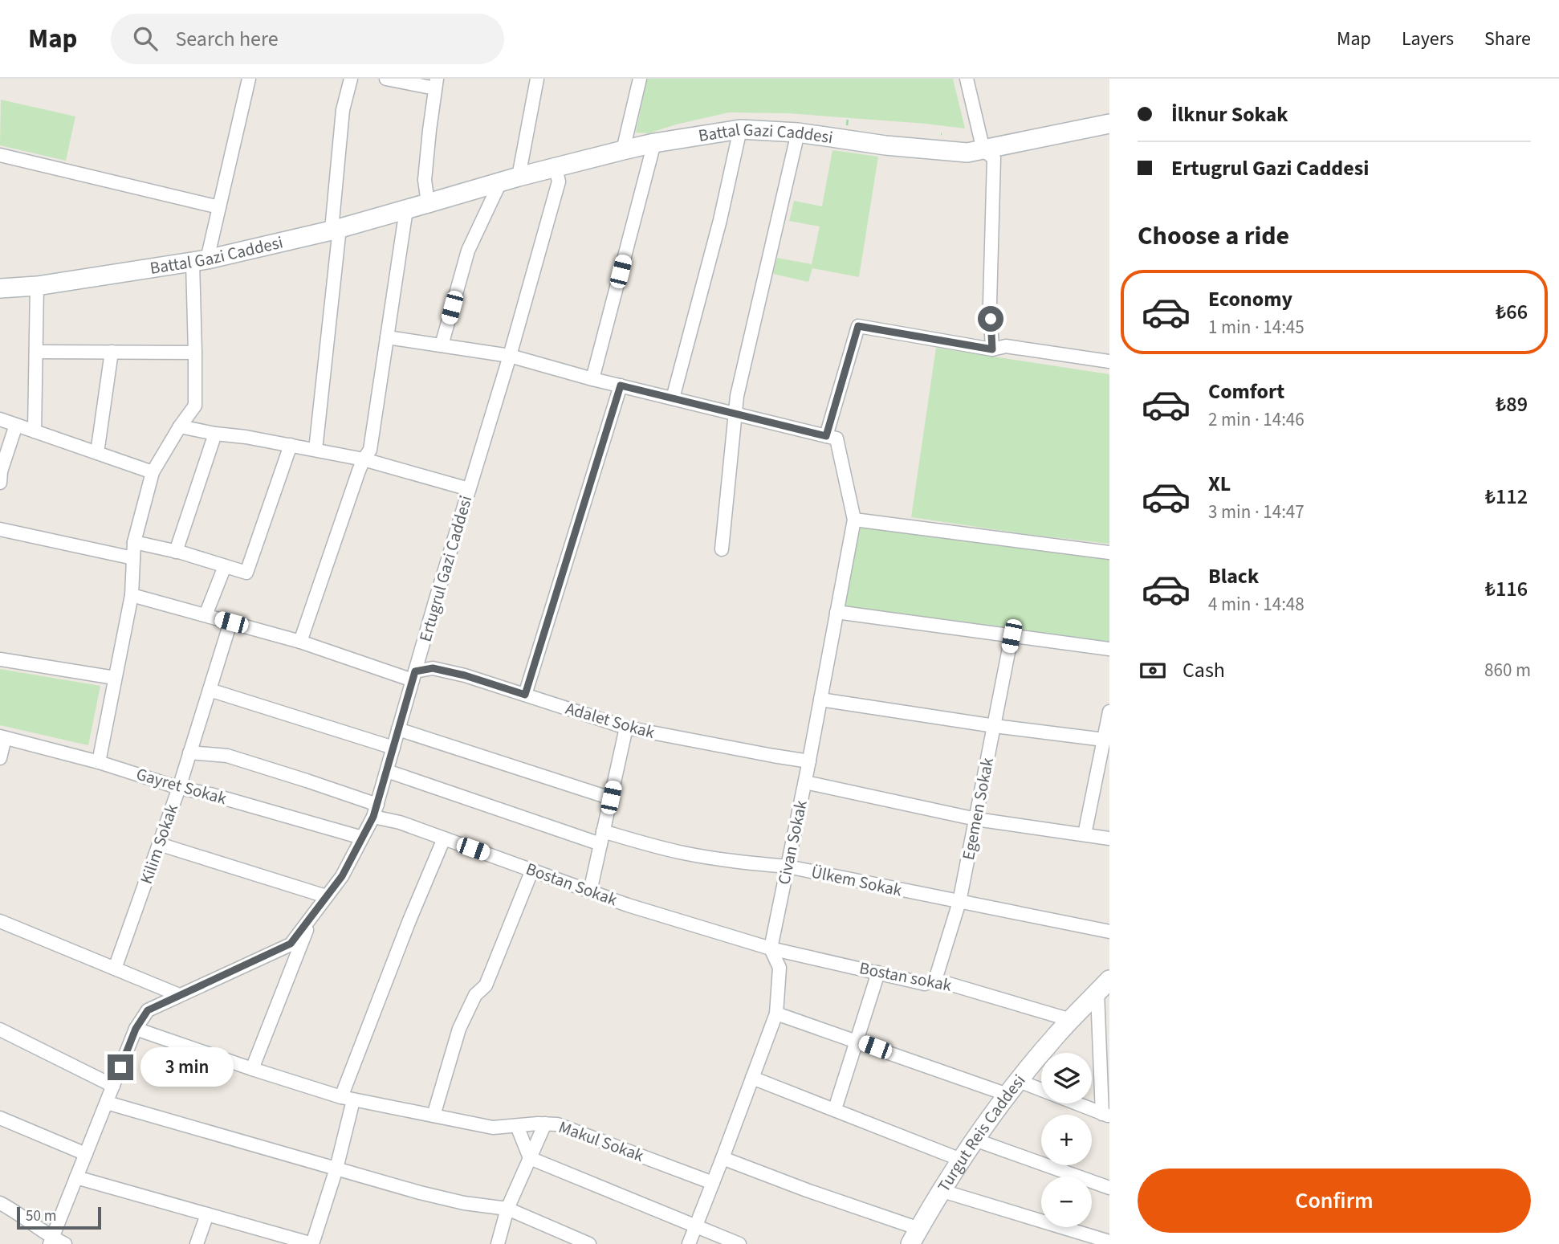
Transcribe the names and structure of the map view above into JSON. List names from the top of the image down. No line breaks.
{"streets":{"street":["Battal Gazi Caddesi","Ertugrul Gazi Caddesi","Adalet Sokak","Gayret Sokak","Egemen Sokak","Civan Sokak","Kilim Sokak","Ülkem Sokak","Bostan Sokak","Bostan sokak","Turgut Reis Caddesi","Makul Sokak"]},"crossings":[["Battal Gazi Caddesi","Ertugrul Gazi Caddesi"],["Ertugrul Gazi Caddesi","Adalet Sokak"],["Ertugrul Gazi Caddesi","Gayret Sokak"],["Ertugrul Gazi Caddesi","Bostan Sokak"],["Ertugrul Gazi Caddesi","Makul Sokak"],["Adalet Sokak","Civan Sokak"],["Adalet Sokak","Kilim Sokak"],["Gayret Sokak","Kilim Sokak"],["Egemen Sokak","Ülkem Sokak"],["Egemen Sokak","Bostan sokak"],["Civan Sokak","Ülkem Sokak"],["Civan Sokak","Bostan Sokak"],["Civan Sokak","Bostan sokak"],["Civan Sokak","Makul Sokak"],["Kilim Sokak","Bostan Sokak"],["Bostan Sokak","Bostan sokak"],["Bostan sokak","Turgut Reis Caddesi"]],"scale_bar":"50 m","page":{"header":"Map","search":"Search here","nav":["Map","Layers","Share"],"banner":["İlknur Sokak","Ertugrul Gazi Caddesi"],"heading":"Choose a ride","list":[{"name":"Economy","note":"1 min · 14:45","value":"₺66"},{"name":"Comfort","note":"2 min · 14:46","value":"₺89"},{"name":"XL","note":"3 min · 14:47","value":"₺112"},{"name":"Black","note":"4 min · 14:48","value":"₺116"}],"pay":["Cash","860 m"],"bubble":"3 min","map_buttons":["+","−"],"buttons":"Confirm","scale":"50 m"}}
